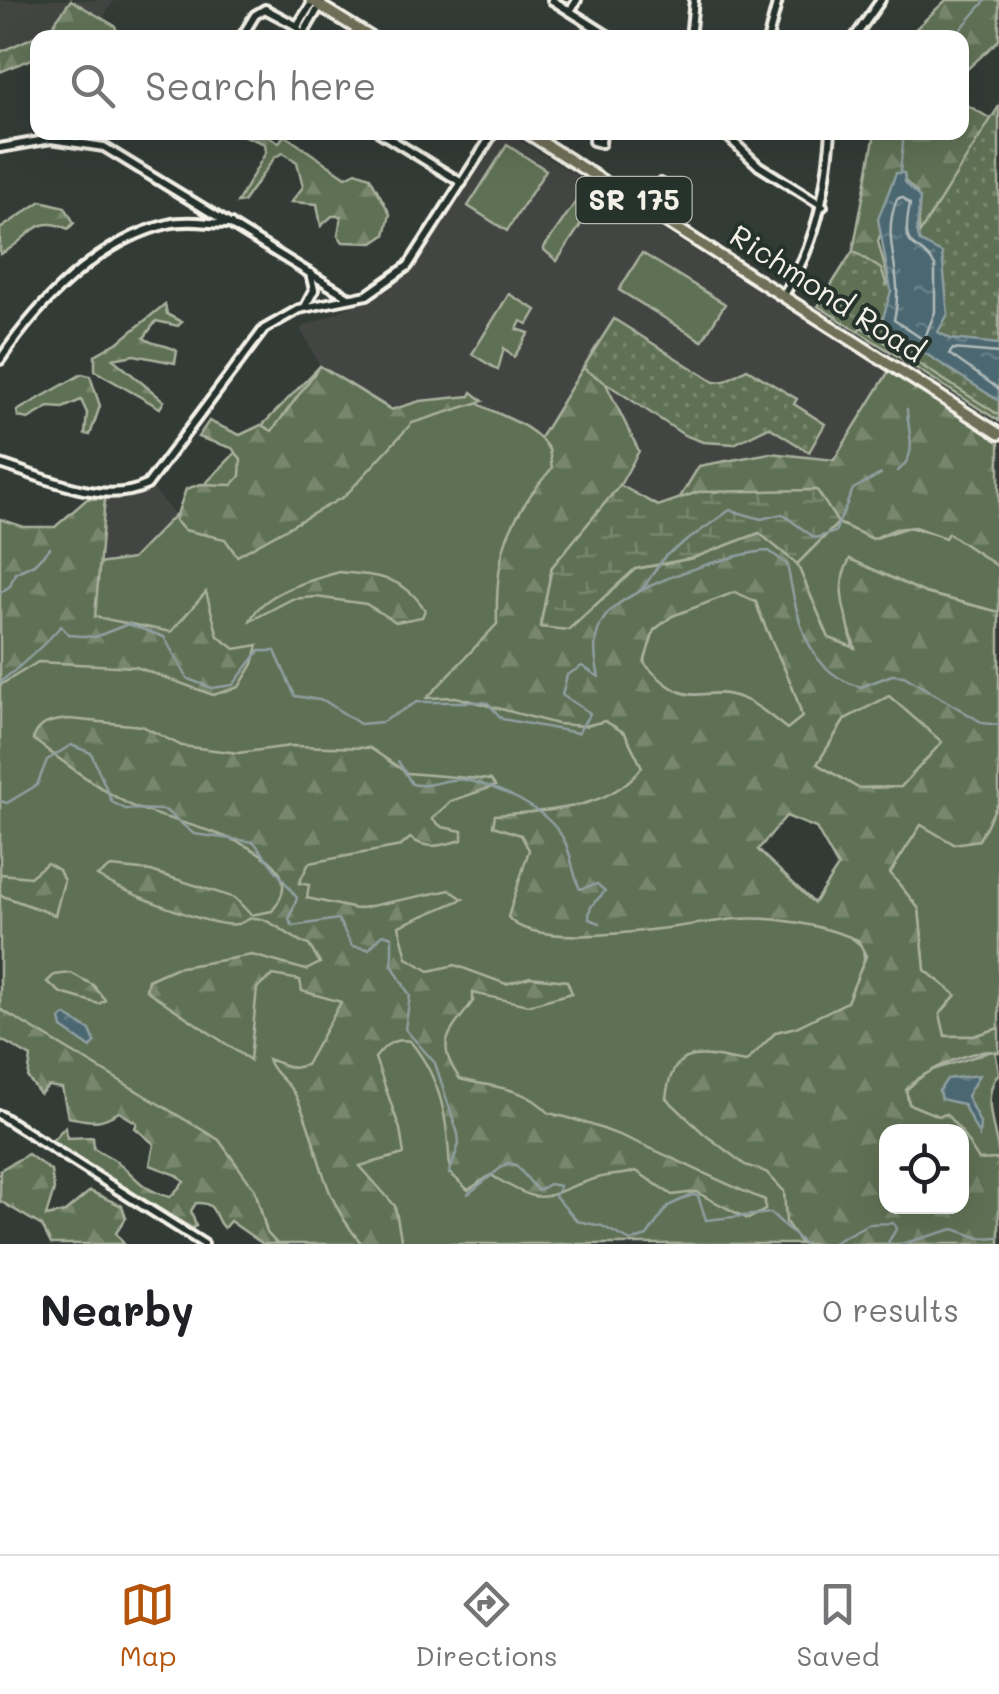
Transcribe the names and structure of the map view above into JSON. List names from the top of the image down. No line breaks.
{"streets":{"main road":["SR 175","Richmond Road"]},"page":{"search":"Search here","heading":["Nearby","0 results"],"nav":["Map","Directions","Saved"]}}
